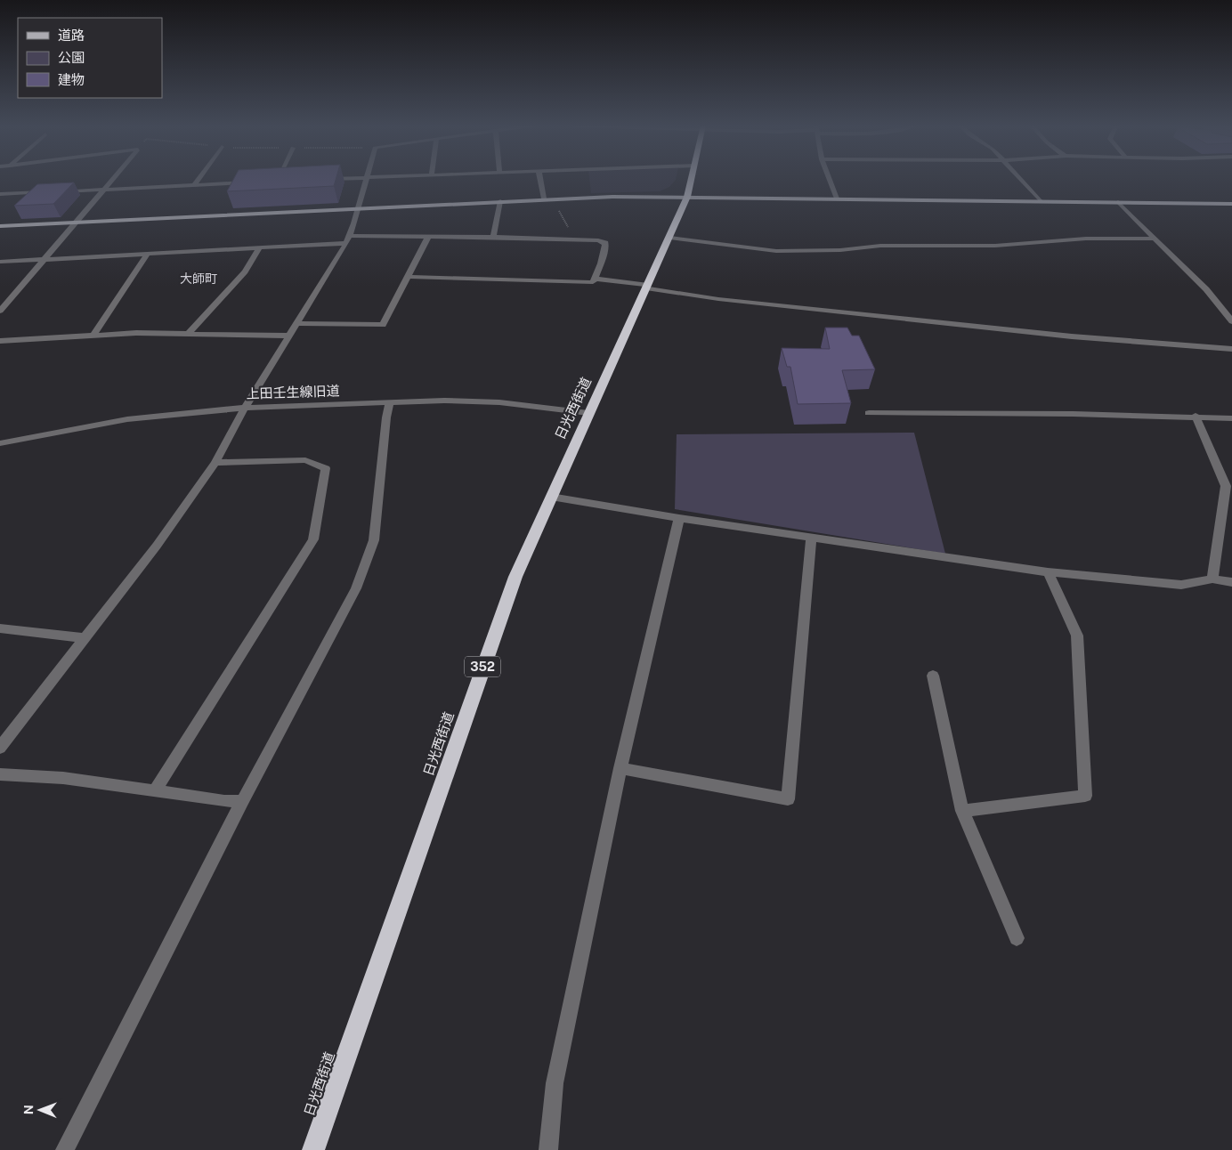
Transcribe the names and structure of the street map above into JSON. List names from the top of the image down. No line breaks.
{"streets":{"highway":["日光西街道","352"],"street":["上田壬生線旧道"]},"crossings":[["上田壬生線旧道","日光西街道"],["日光西街道","352"]],"districts":["大師町"],"legend":["道路","公園","建物"],"north":"left"}
